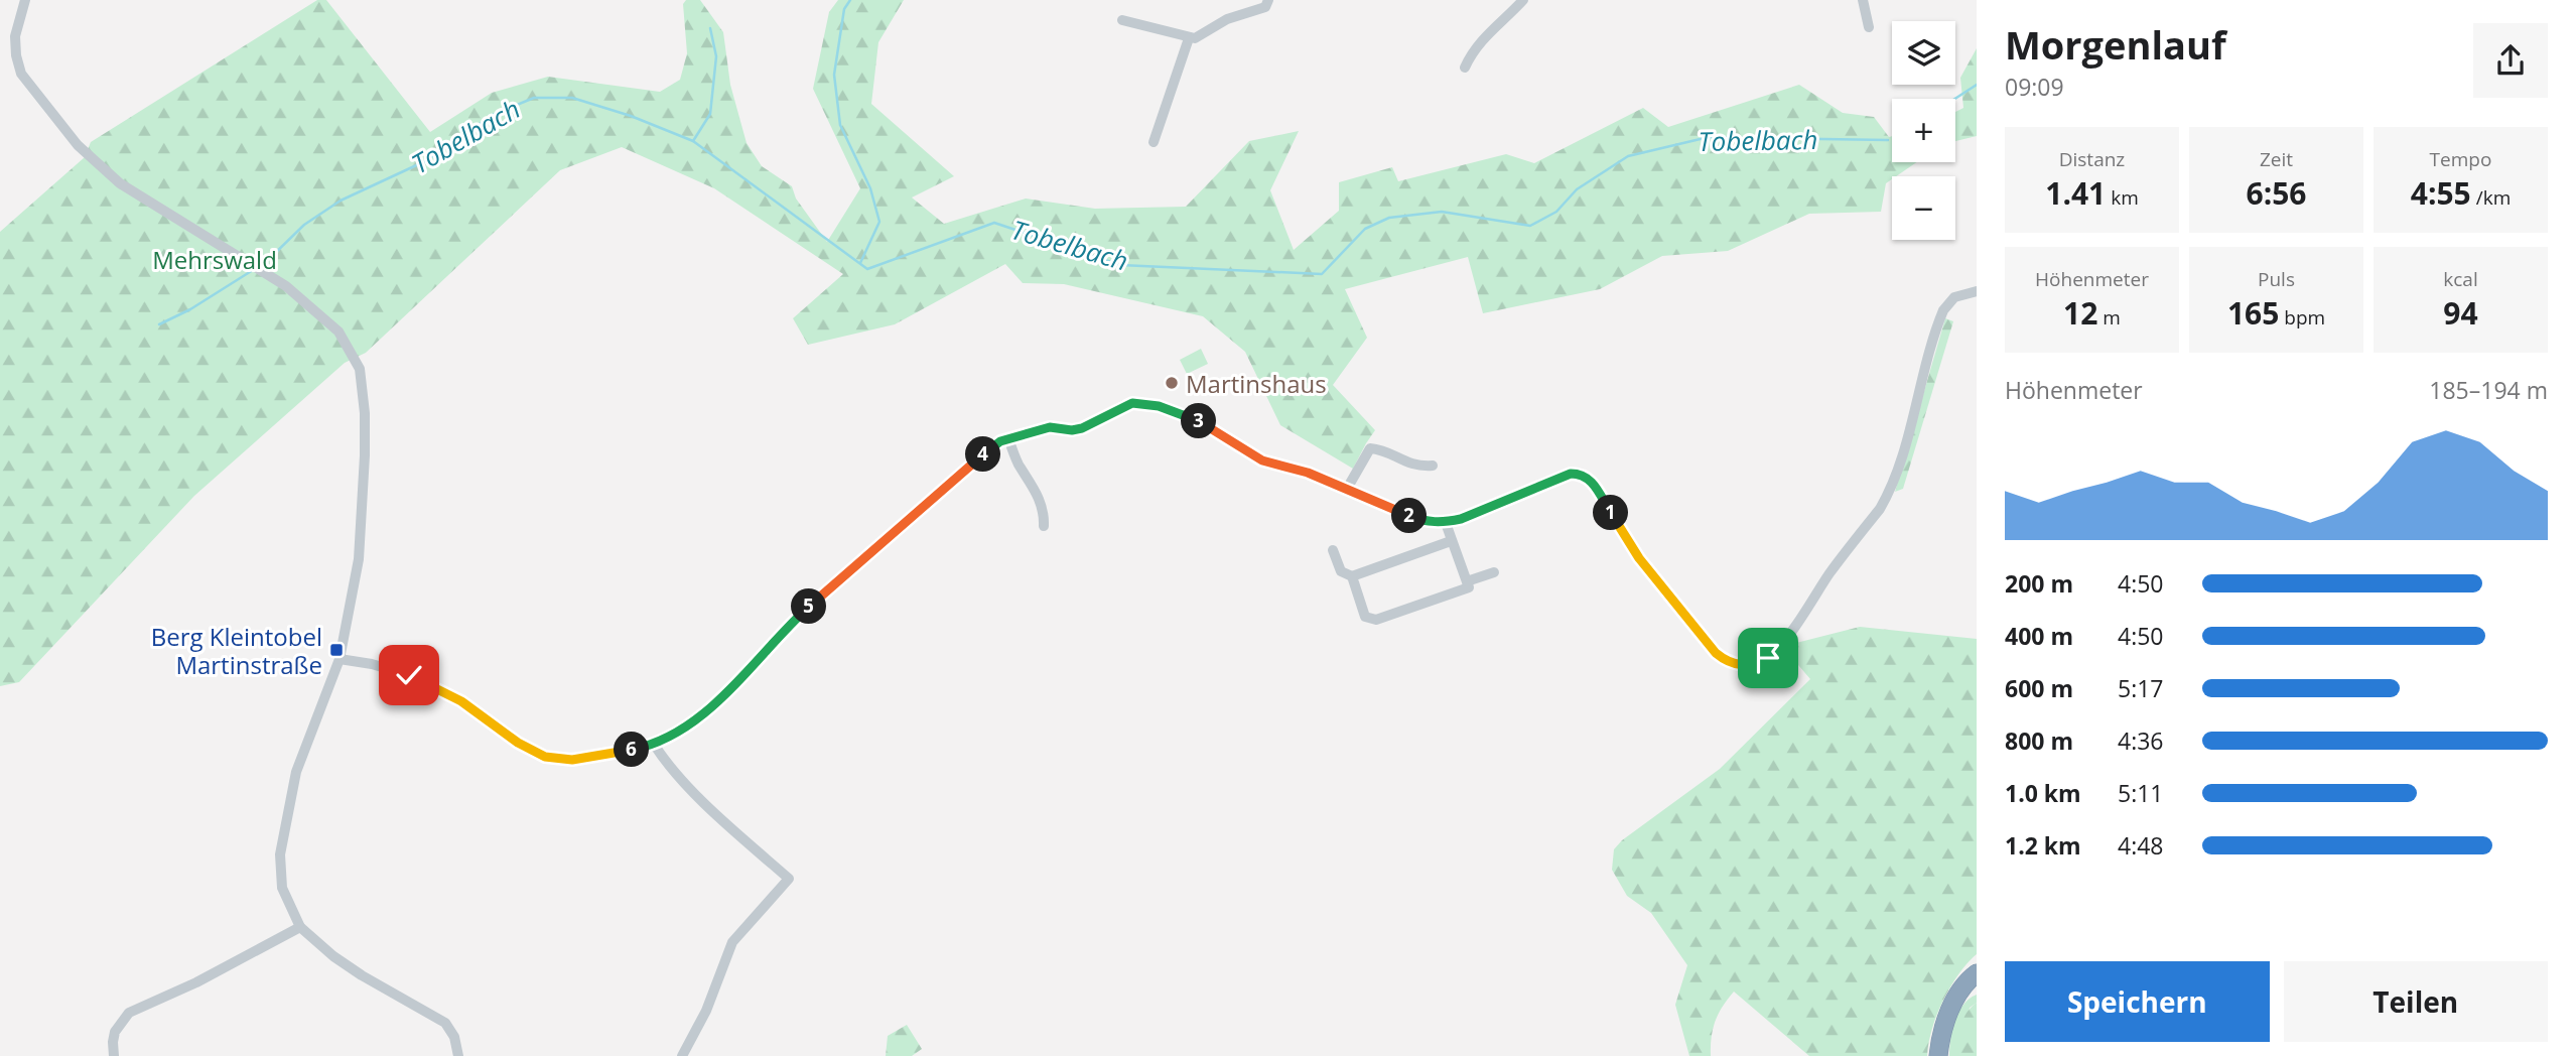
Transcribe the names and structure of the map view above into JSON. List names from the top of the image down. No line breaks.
{"water":["Tobelbach"],"parks":["Mehrswald"],"places":{"other":["Martinshaus"],"transit":["Berg Kleintobel Martinstraße"]},"page":{"heading":["Morgenlauf","09:09"],"map_buttons":["+","−"],"stats":[["Distanz","1.41 km"],["Zeit","6:56"],["Tempo","4:55 /km"],["Höhenmeter","12 m"],["Puls","165 bpm"],["kcal","94"]],"chart":["Höhenmeter","185–194 m"],"pins":["3","4","1","2","5","6"],"list":[{"name":"200 m","note":"4:50"},{"name":"400 m","note":"4:50"},{"name":"600 m","note":"5:17"},{"name":"800 m","note":"4:36"},{"name":"1.0 km","note":"5:11"},{"name":"1.2 km","note":"4:48"}],"buttons":["Speichern","Teilen"]}}
